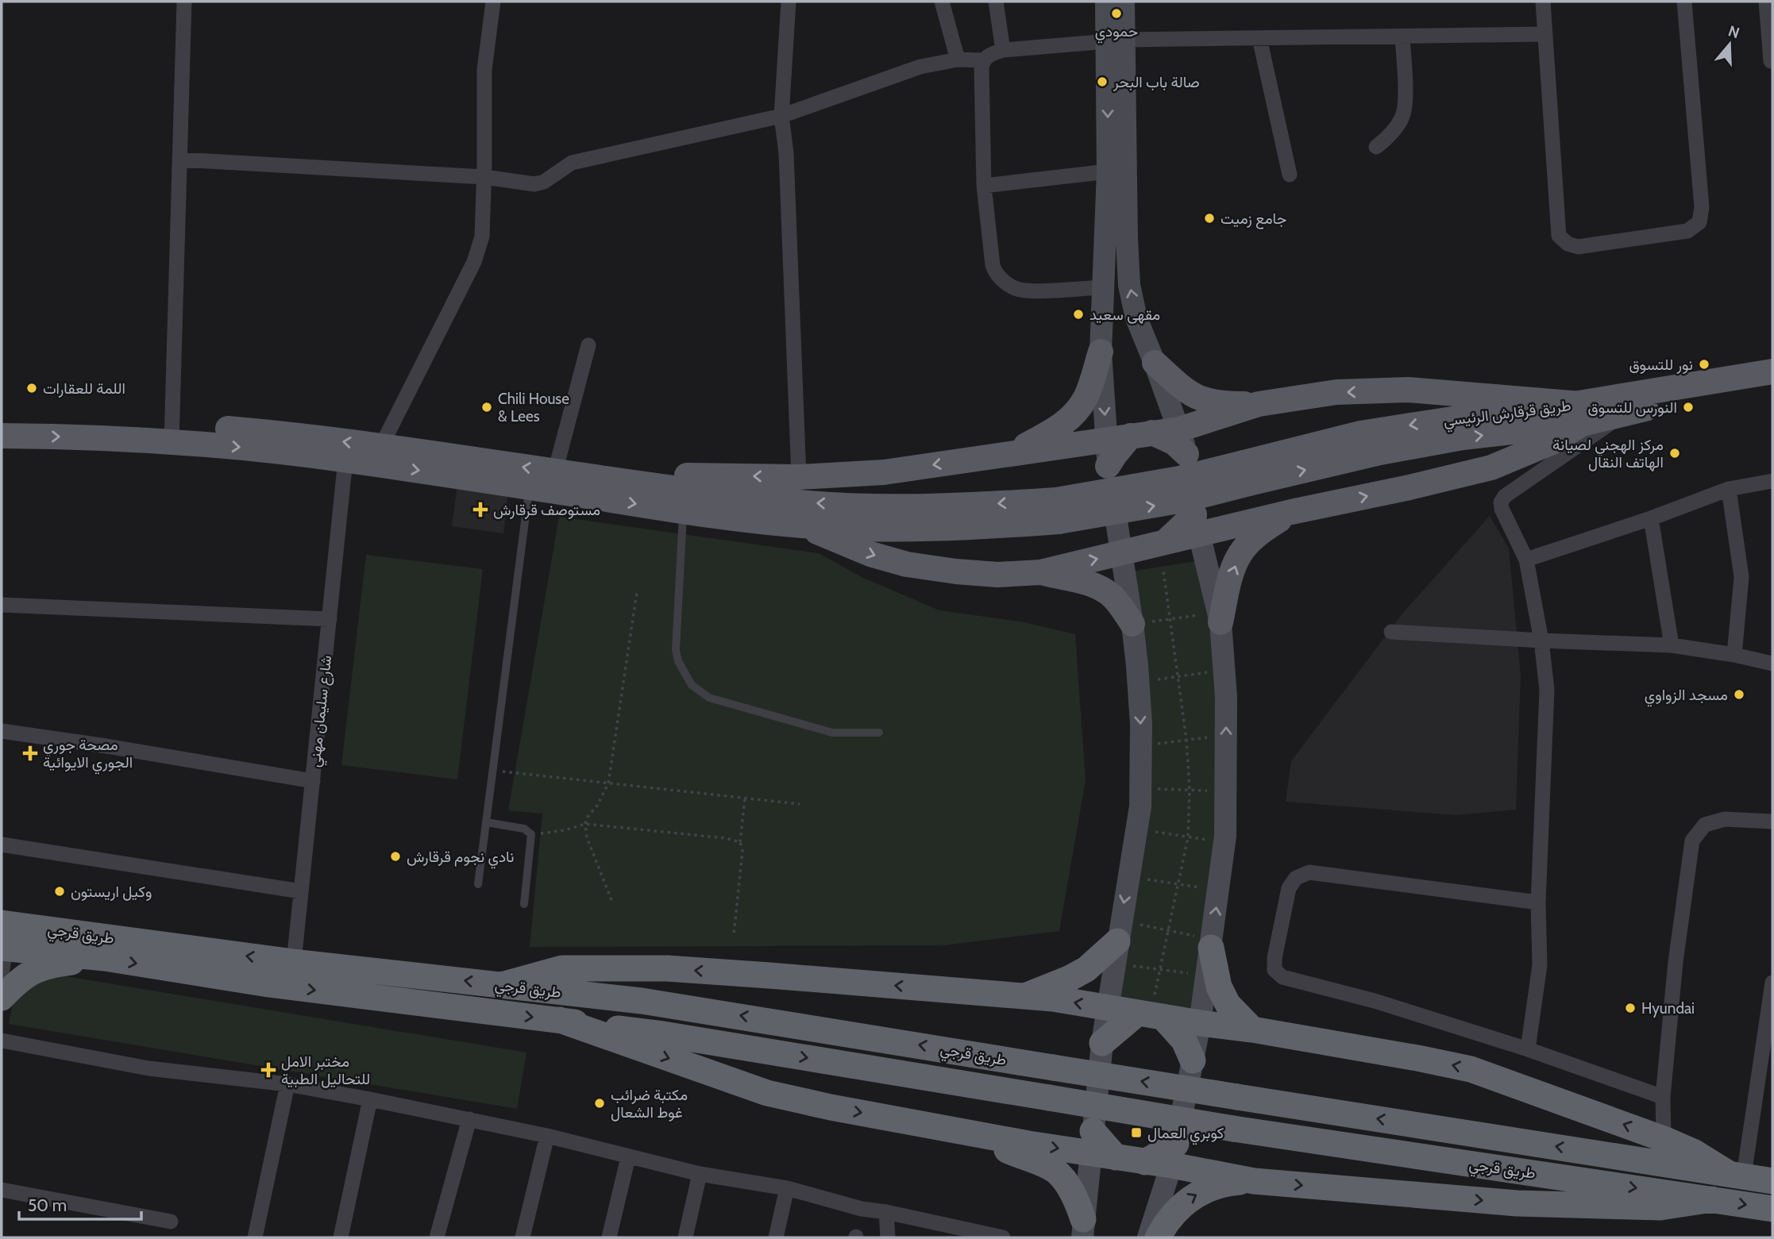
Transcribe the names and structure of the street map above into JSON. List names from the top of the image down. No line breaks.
{"streets":{"highway":["طريق قرجي"],"main road":["طريق قرقارش الرئيسي"],"street":["شارع سليمان مهني"]},"crossings":[["شارع سليمان مهني","طريق قرجي"]],"places":{"other":["حمودي","صالة باب البحر","جامع زميت","مقهى سعيد","نور للتسوق","اللمة للعقارات","Chili House & Lees","النورس للتسوق","مركز الهجني لصيانة الهاتف النقال","مسجد الزواوي","نادي نجوم قرقارش","وكيل اريستون","Hyundai","مكتبة ضرائب غوط الشعال"],"health":["مستوصف قرقارش","مصحة جوري الجوري الايوائية","مختبر الامل للتحاليل الطبية"],"transit":["كوبري العمال"]},"scale_bar":"50 m","north":"top"}
